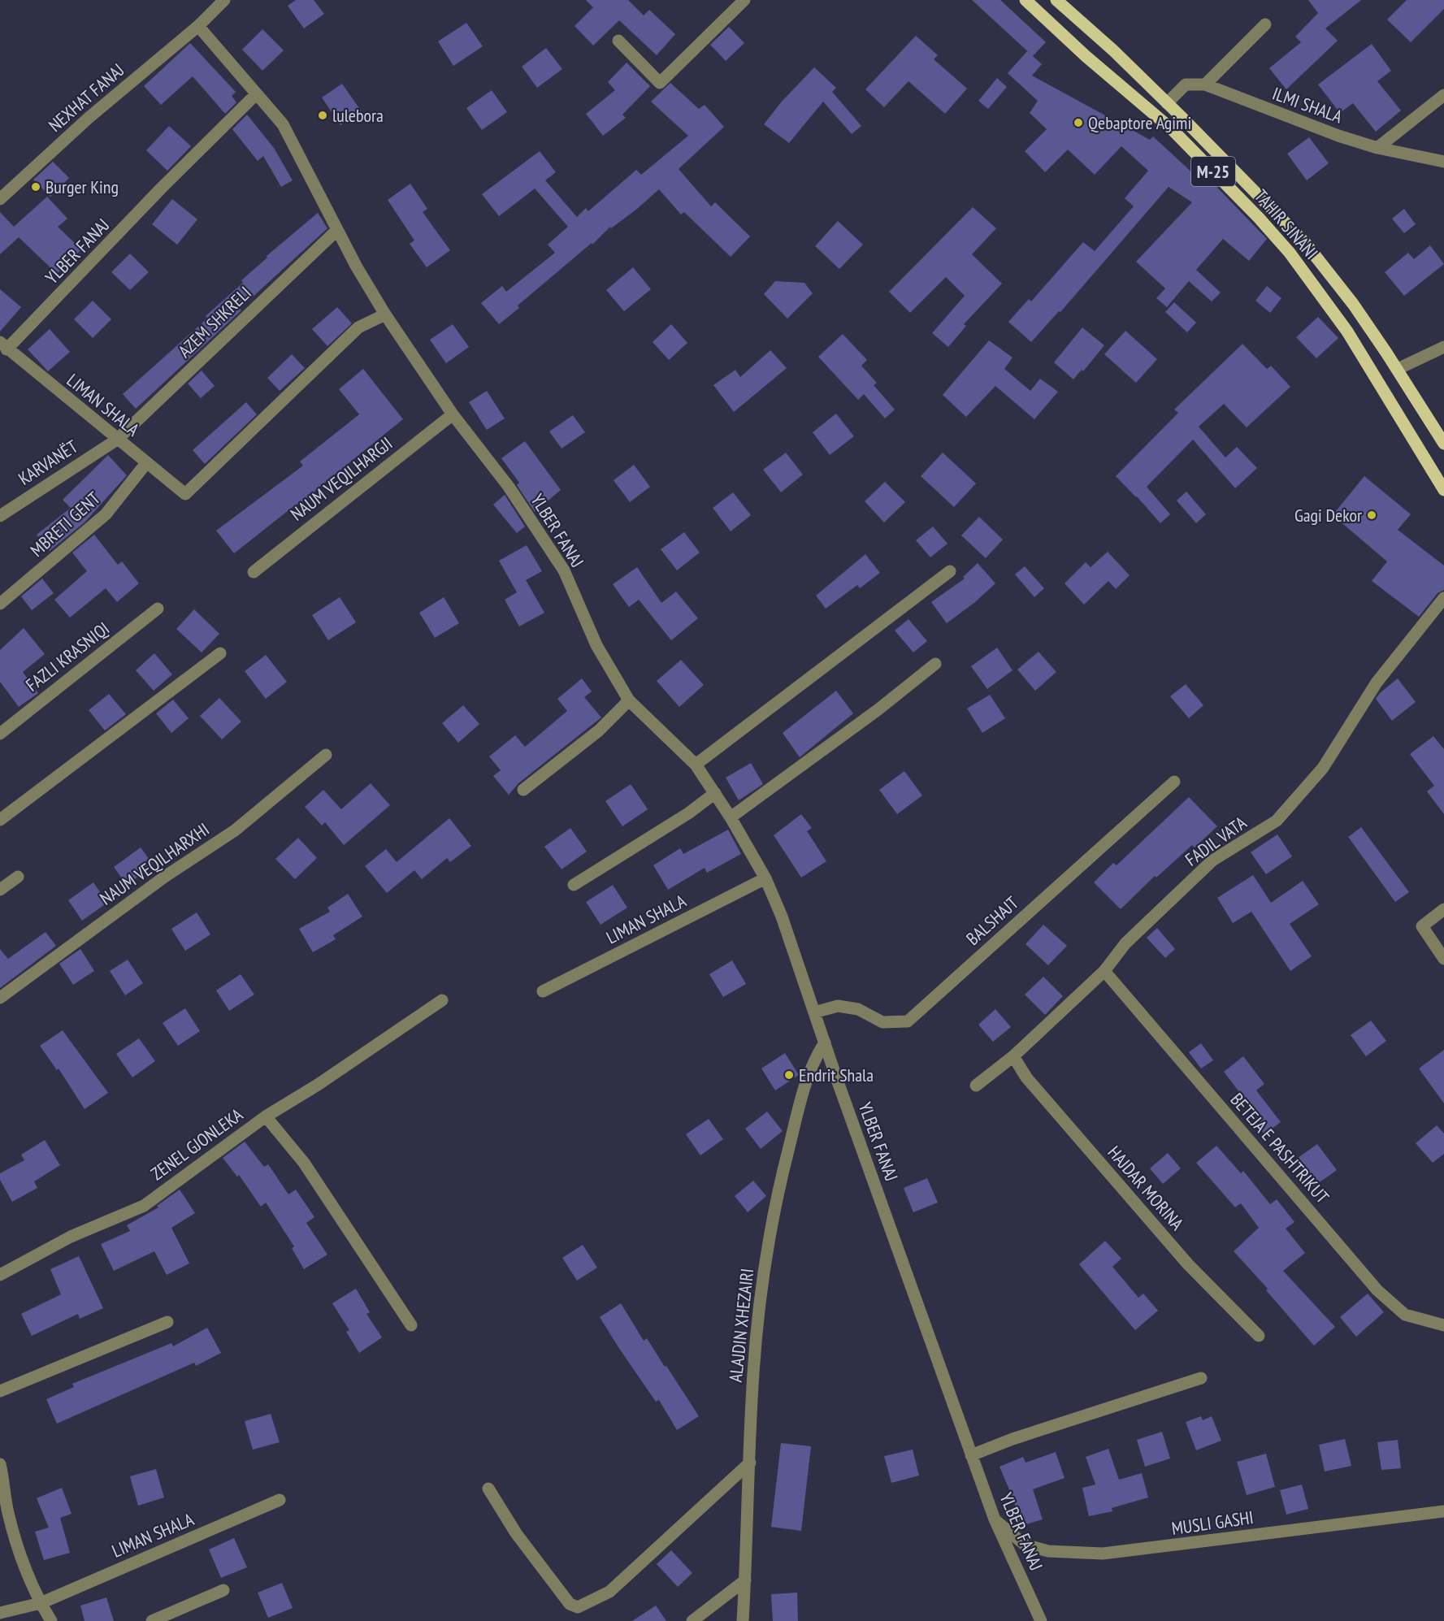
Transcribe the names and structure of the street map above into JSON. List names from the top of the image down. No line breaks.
{"streets":{"main road":["M-25","TAHIR SINANI"],"street":["NEXHAT FANAJ","ILMI SHALA","YLBER FANAJ","AZEM SHKRELI","LIMAN SHALA","KARVANËT","NAUM VEQILHARGJI","MBRETI GENT","FAZLI KRASNIQI","FADIL VATA","NAUM VEQILHARXHI","BALSHAJT","ZENEL GJONLEKA","BETEJA E PASHTRIKUT","HAJDAR MORINA","ALAJDIN XHEZAIRI","MUSLI GASHI"]},"crossings":[["NEXHAT FANAJ","YLBER FANAJ"],["ILMI SHALA","TAHIR SINANI"],["M-25","TAHIR SINANI"],["YLBER FANAJ","AZEM SHKRELI"],["YLBER FANAJ","LIMAN SHALA"],["YLBER FANAJ","NAUM VEQILHARGJI"],["YLBER FANAJ","BALSHAJT"],["YLBER FANAJ","ALAJDIN XHEZAIRI"],["YLBER FANAJ","MUSLI GASHI"],["AZEM SHKRELI","LIMAN SHALA"],["AZEM SHKRELI","KARVANËT"],["LIMAN SHALA","KARVANËT"],["LIMAN SHALA","MBRETI GENT"],["FADIL VATA","BETEJA E PASHTRIKUT"],["FADIL VATA","HAJDAR MORINA"]],"places":["lulebora","Qebaptore Agimi","Burger King","Gagi Dekor","Endrit Shala"]}
